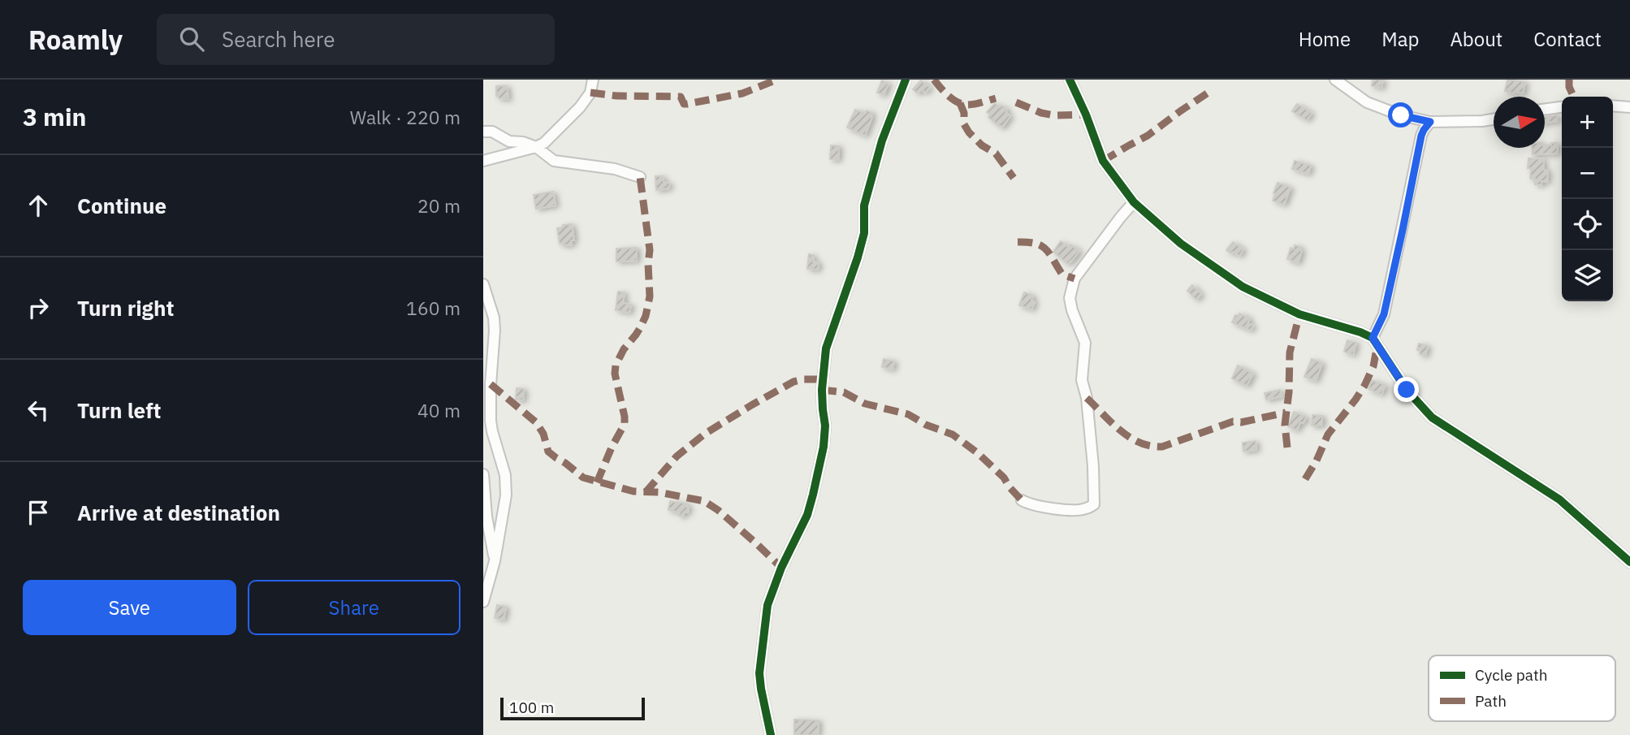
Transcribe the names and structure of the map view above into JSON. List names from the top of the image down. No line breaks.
{"legend":["Cycle path","Path"],"scale_bar":"100 m","north":"right","page":{"header":"Roamly","search":"Search here","nav":["Home","Map","About","Contact"],"heading":["3 min","Walk · 220 m"],"map_buttons":["+","−"],"list":[["Continue","20 m"],["Turn right","160 m"],["Turn left","40 m"],"Arrive at destination"],"buttons":["Save","Share"],"scale":"100 m"}}
